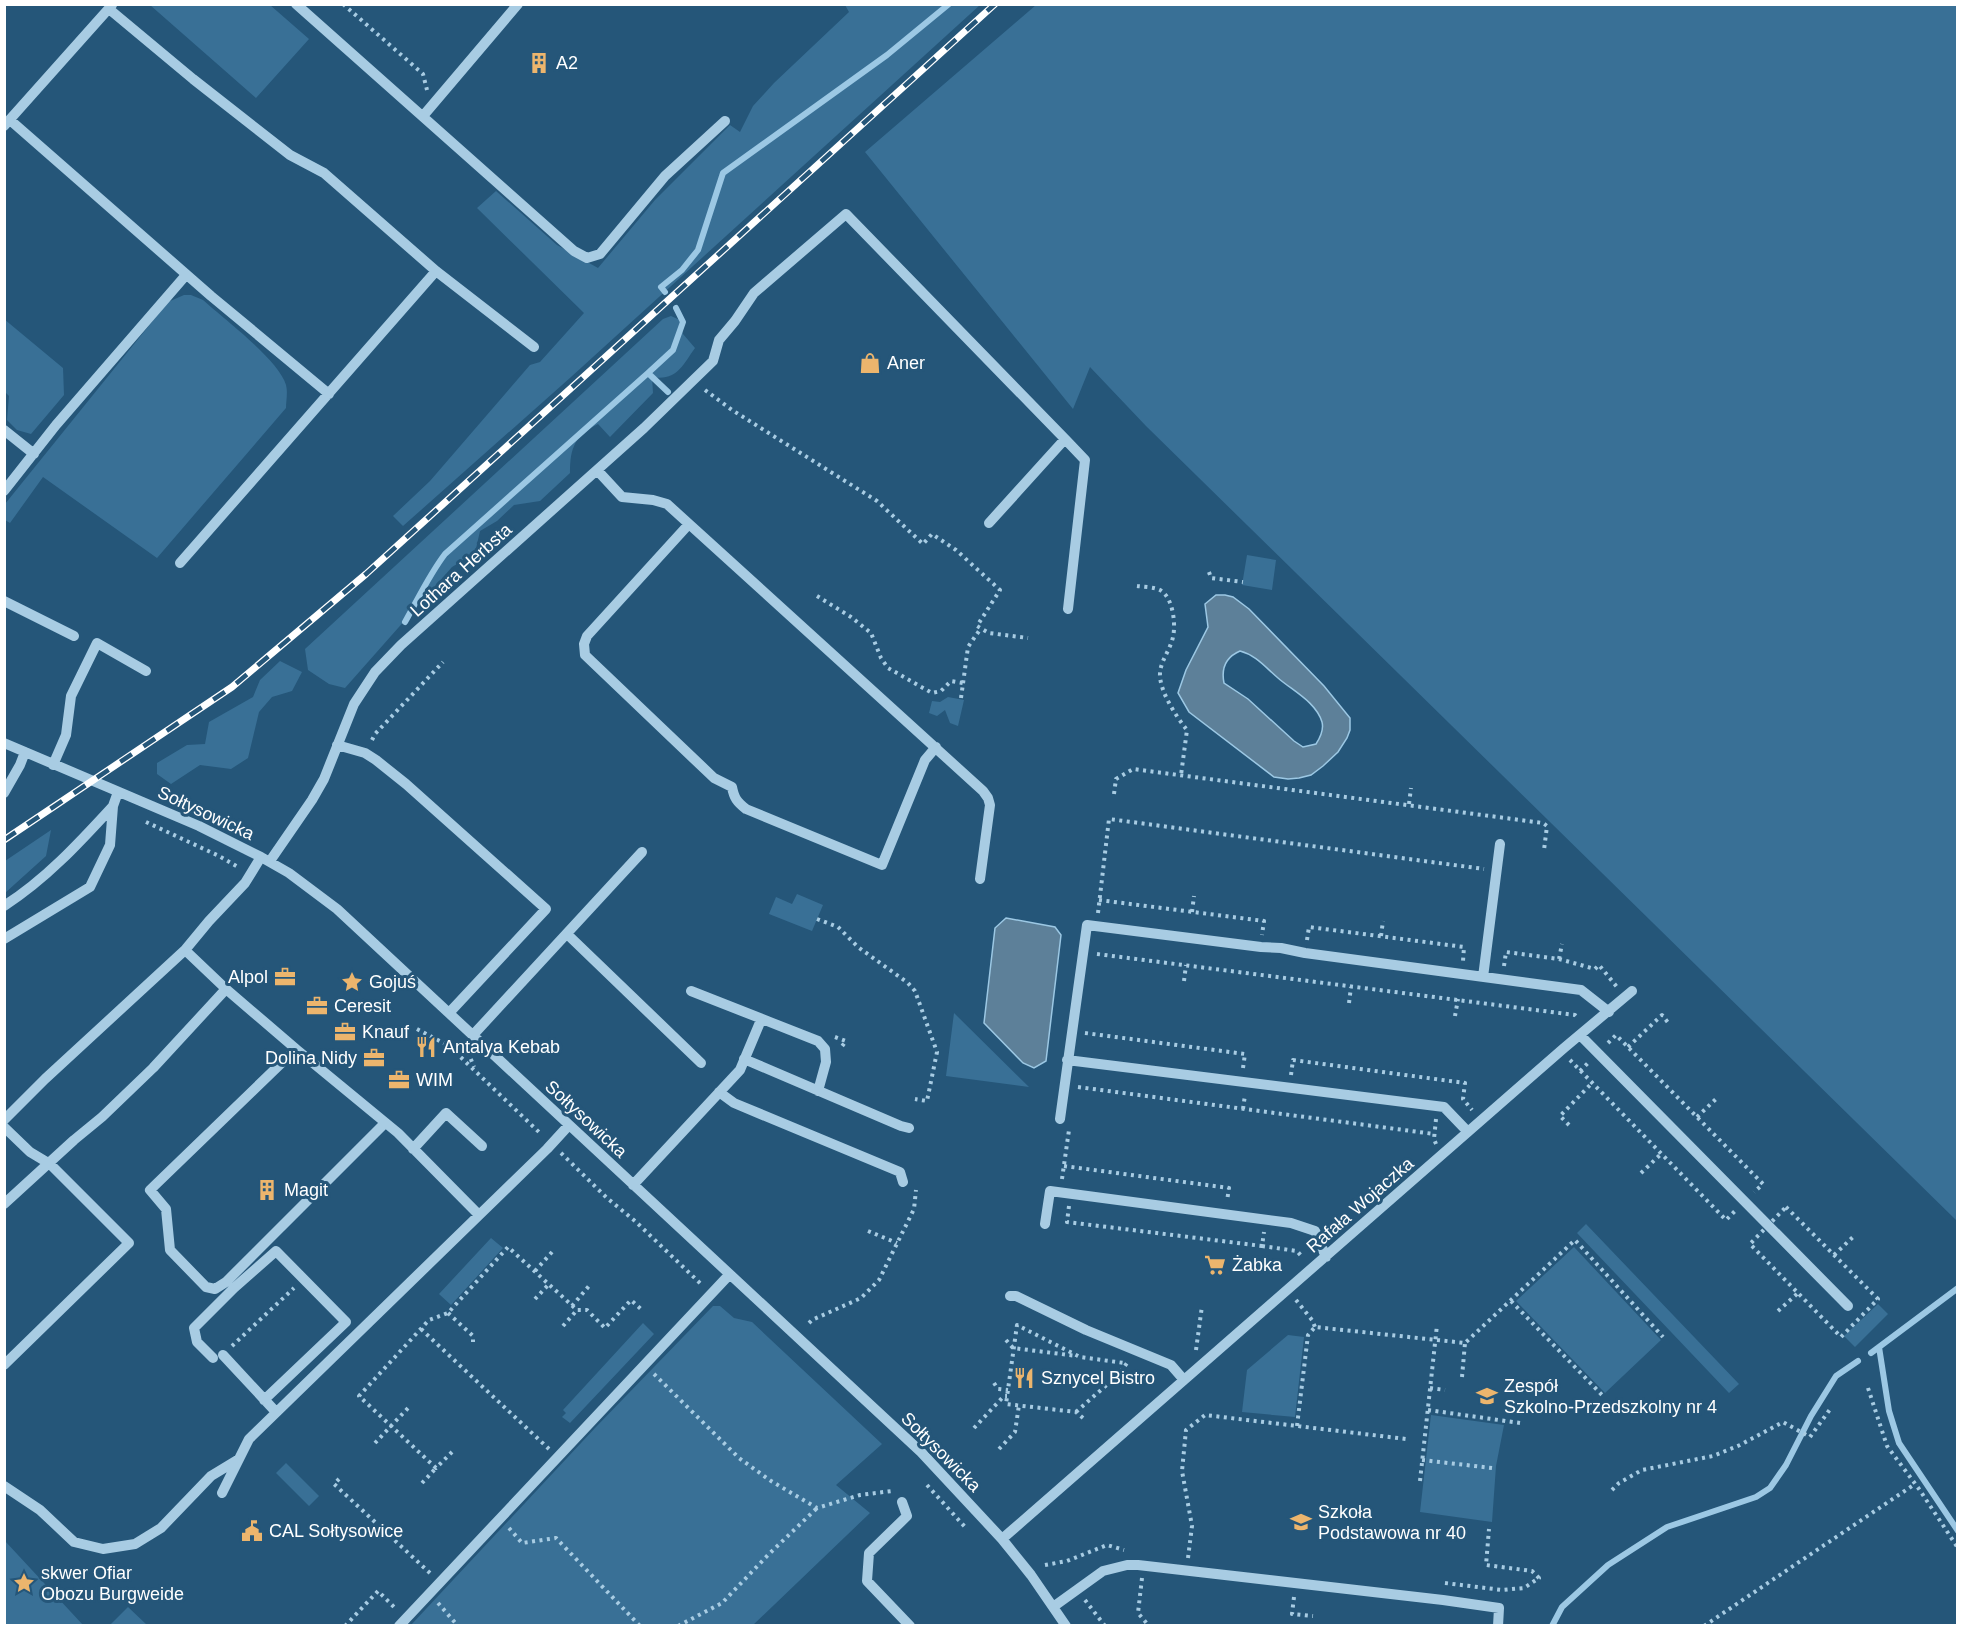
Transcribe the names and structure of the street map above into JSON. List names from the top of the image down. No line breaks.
{"streets":{"street":["Lothara Herbsta","Sołtysowicka","Rafała Wojaczka"]},"crossings":[["Lothara Herbsta","Sołtysowicka"],["Sołtysowicka","Rafała Wojaczka"]],"places":{"building":["A2","Magit"],"shop":["Aner"],"office":["Alpol","Ceresit","Knauf","Dolina Nidy","WIM"],"place":["Gojuś","skwer Ofiar Obozu Burgweide"],"restaurant":["Antalya Kebab","Sznycel Bistro"],"supermarket":["Żabka"],"school or university":["Zespół Szkolno-Przedszkolny nr 4","Szkoła Podstawowa nr 40"],"public building":["CAL Sołtysowice"]}}
